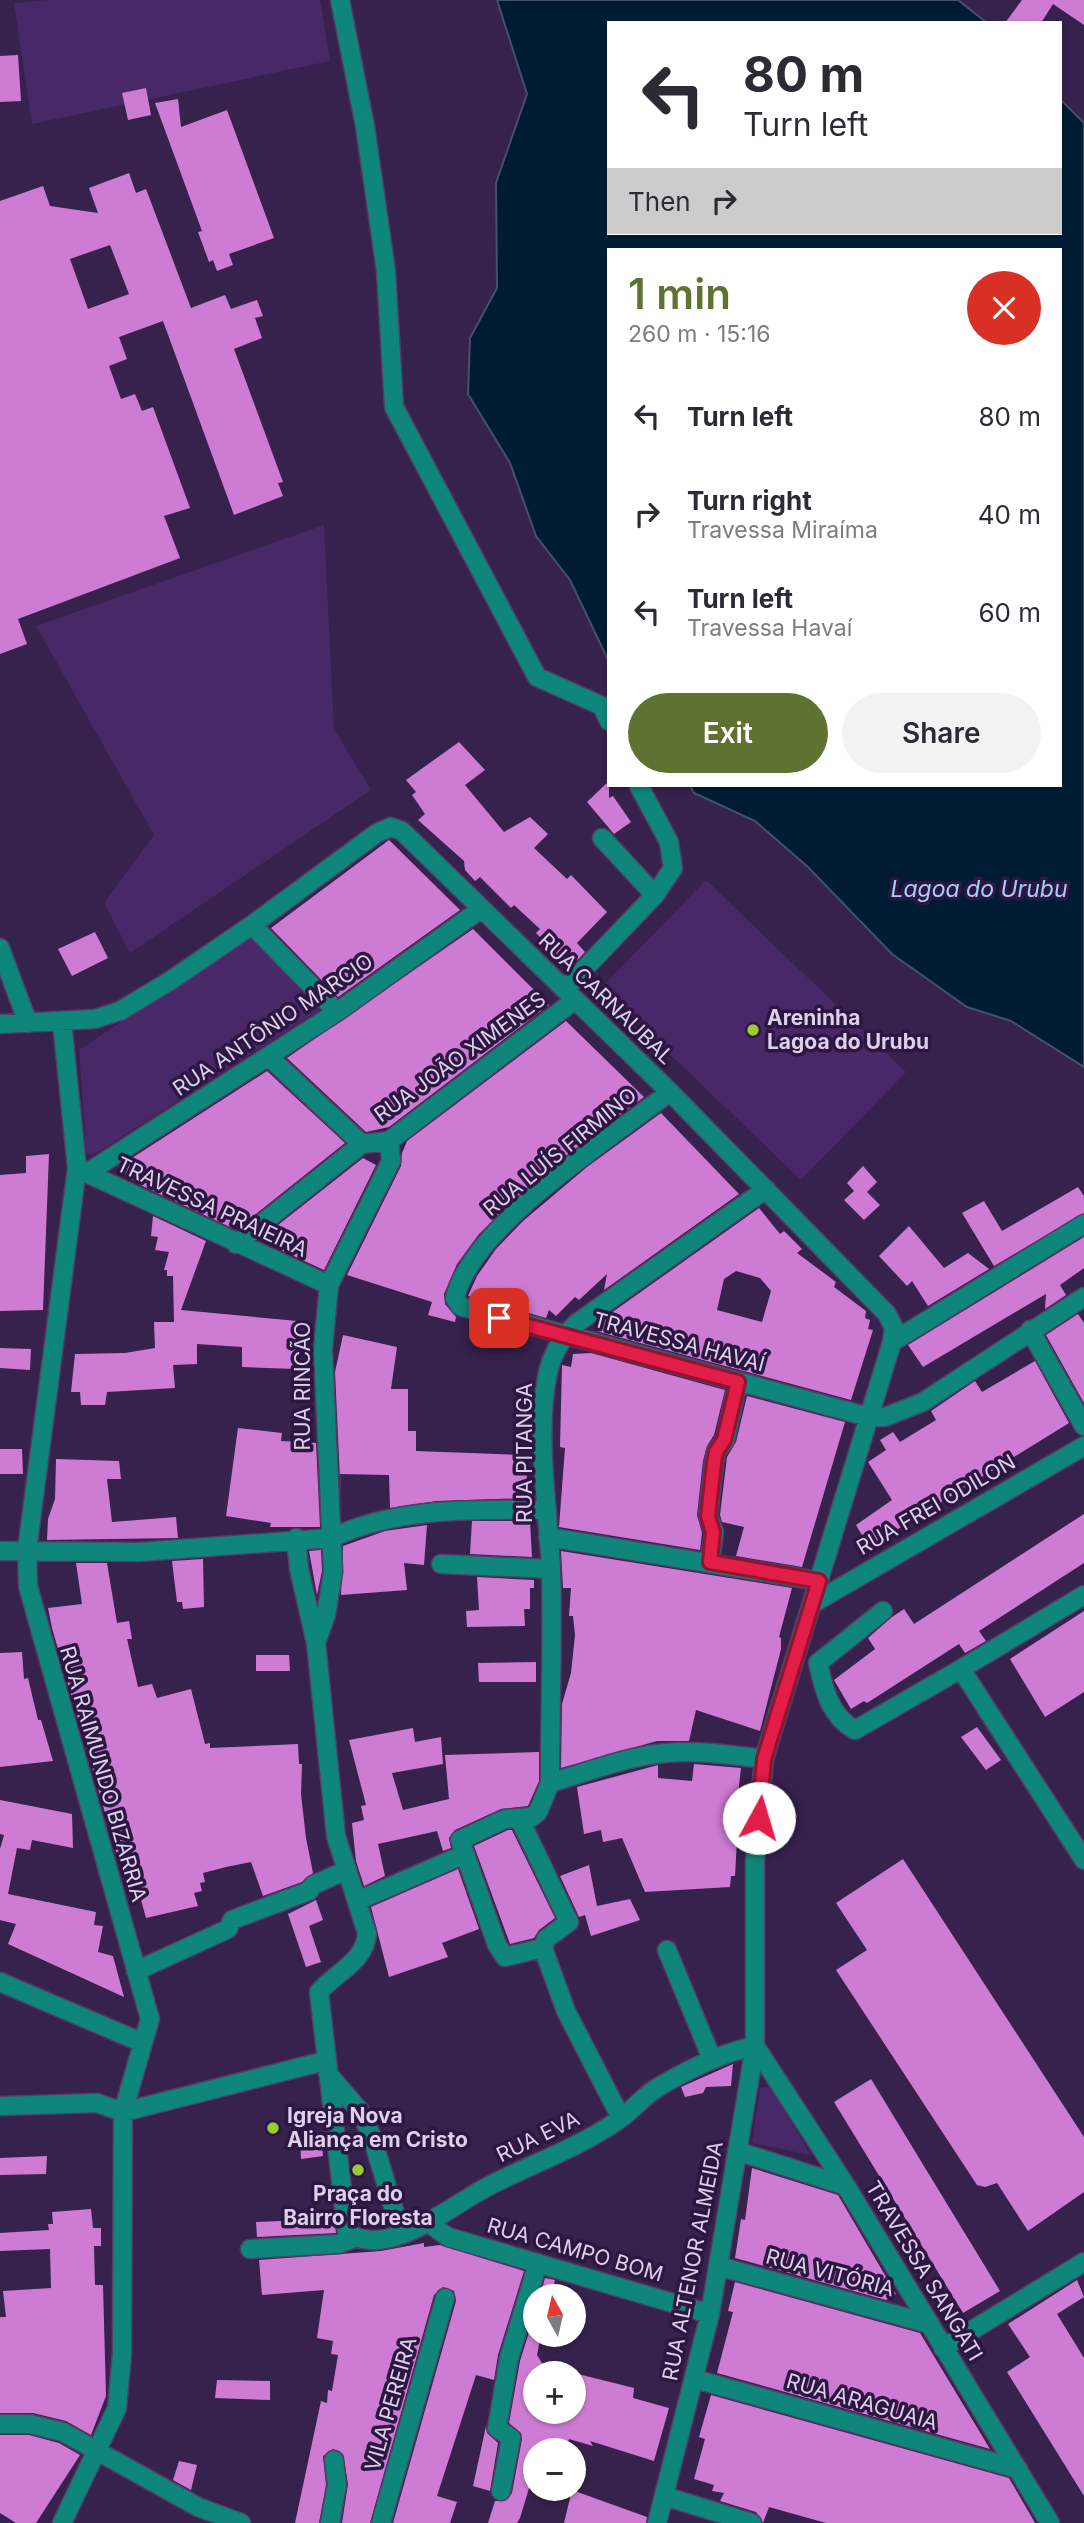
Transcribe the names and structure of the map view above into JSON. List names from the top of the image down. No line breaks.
{"streets":{"street":["RUA CARNAUBAL","RUA ANTÔNIO MARCIO","RUA JOÃO XIMENES","RUA LUÍS FIRMINO","TRAVESSA PRAIEIRA","TRAVESSA HAVAÍ","RUA RINCÃO","RUA PITANGA","RUA FREI ODILON","RUA RAIMUNDO BIZARRIA","RUA EVA","RUA CAMPO BOM","RUA ALTENOR ALMEIDA","TRAVESSA SANGATI","RUA VITÓRIA","RUA ARAGUAIA","VILA PEREIRA"]},"crossings":[["RUA CARNAUBAL","RUA ANTÔNIO MARCIO"],["RUA CARNAUBAL","RUA JOÃO XIMENES"],["RUA CARNAUBAL","RUA LUÍS FIRMINO"],["RUA CARNAUBAL","RUA RAIMUNDO BIZARRIA"],["RUA ANTÔNIO MARCIO","TRAVESSA PRAIEIRA"],["RUA ANTÔNIO MARCIO","RUA RAIMUNDO BIZARRIA"],["RUA JOÃO XIMENES","TRAVESSA PRAIEIRA"],["RUA JOÃO XIMENES","RUA RINCÃO"],["RUA LUÍS FIRMINO","TRAVESSA HAVAÍ"],["TRAVESSA PRAIEIRA","RUA RINCÃO"],["TRAVESSA PRAIEIRA","RUA RAIMUNDO BIZARRIA"],["TRAVESSA HAVAÍ","RUA PITANGA"],["RUA RINCÃO","RUA EVA"],["RUA FREI ODILON","RUA ALTENOR ALMEIDA"],["RUA EVA","RUA CAMPO BOM"],["RUA EVA","RUA ALTENOR ALMEIDA"],["RUA EVA","TRAVESSA SANGATI"],["RUA CAMPO BOM","RUA ALTENOR ALMEIDA"],["RUA ALTENOR ALMEIDA","TRAVESSA SANGATI"],["RUA ALTENOR ALMEIDA","RUA VITÓRIA"],["RUA ALTENOR ALMEIDA","RUA ARAGUAIA"],["TRAVESSA SANGATI","RUA VITÓRIA"],["TRAVESSA SANGATI","RUA ARAGUAIA"]],"water":["Lagoa do Urubu"],"places":["Areninha Lagoa do Urubu","Igreja Nova Aliança em Cristo","Praça do Bairro Floresta"],"north":"top","page":{"turn":["80 m","Turn left"],"then":"Then","heading":["1 min","260 m · 15:16"],"list":[{"name":"Turn left","value":"80 m"},{"name":"Turn right","note":"Travessa Miraíma","value":"40 m"},{"name":"Turn left","note":"Travessa Havaí","value":"60 m"}],"buttons":["Exit","Share"],"map_buttons":["+","−"]}}
